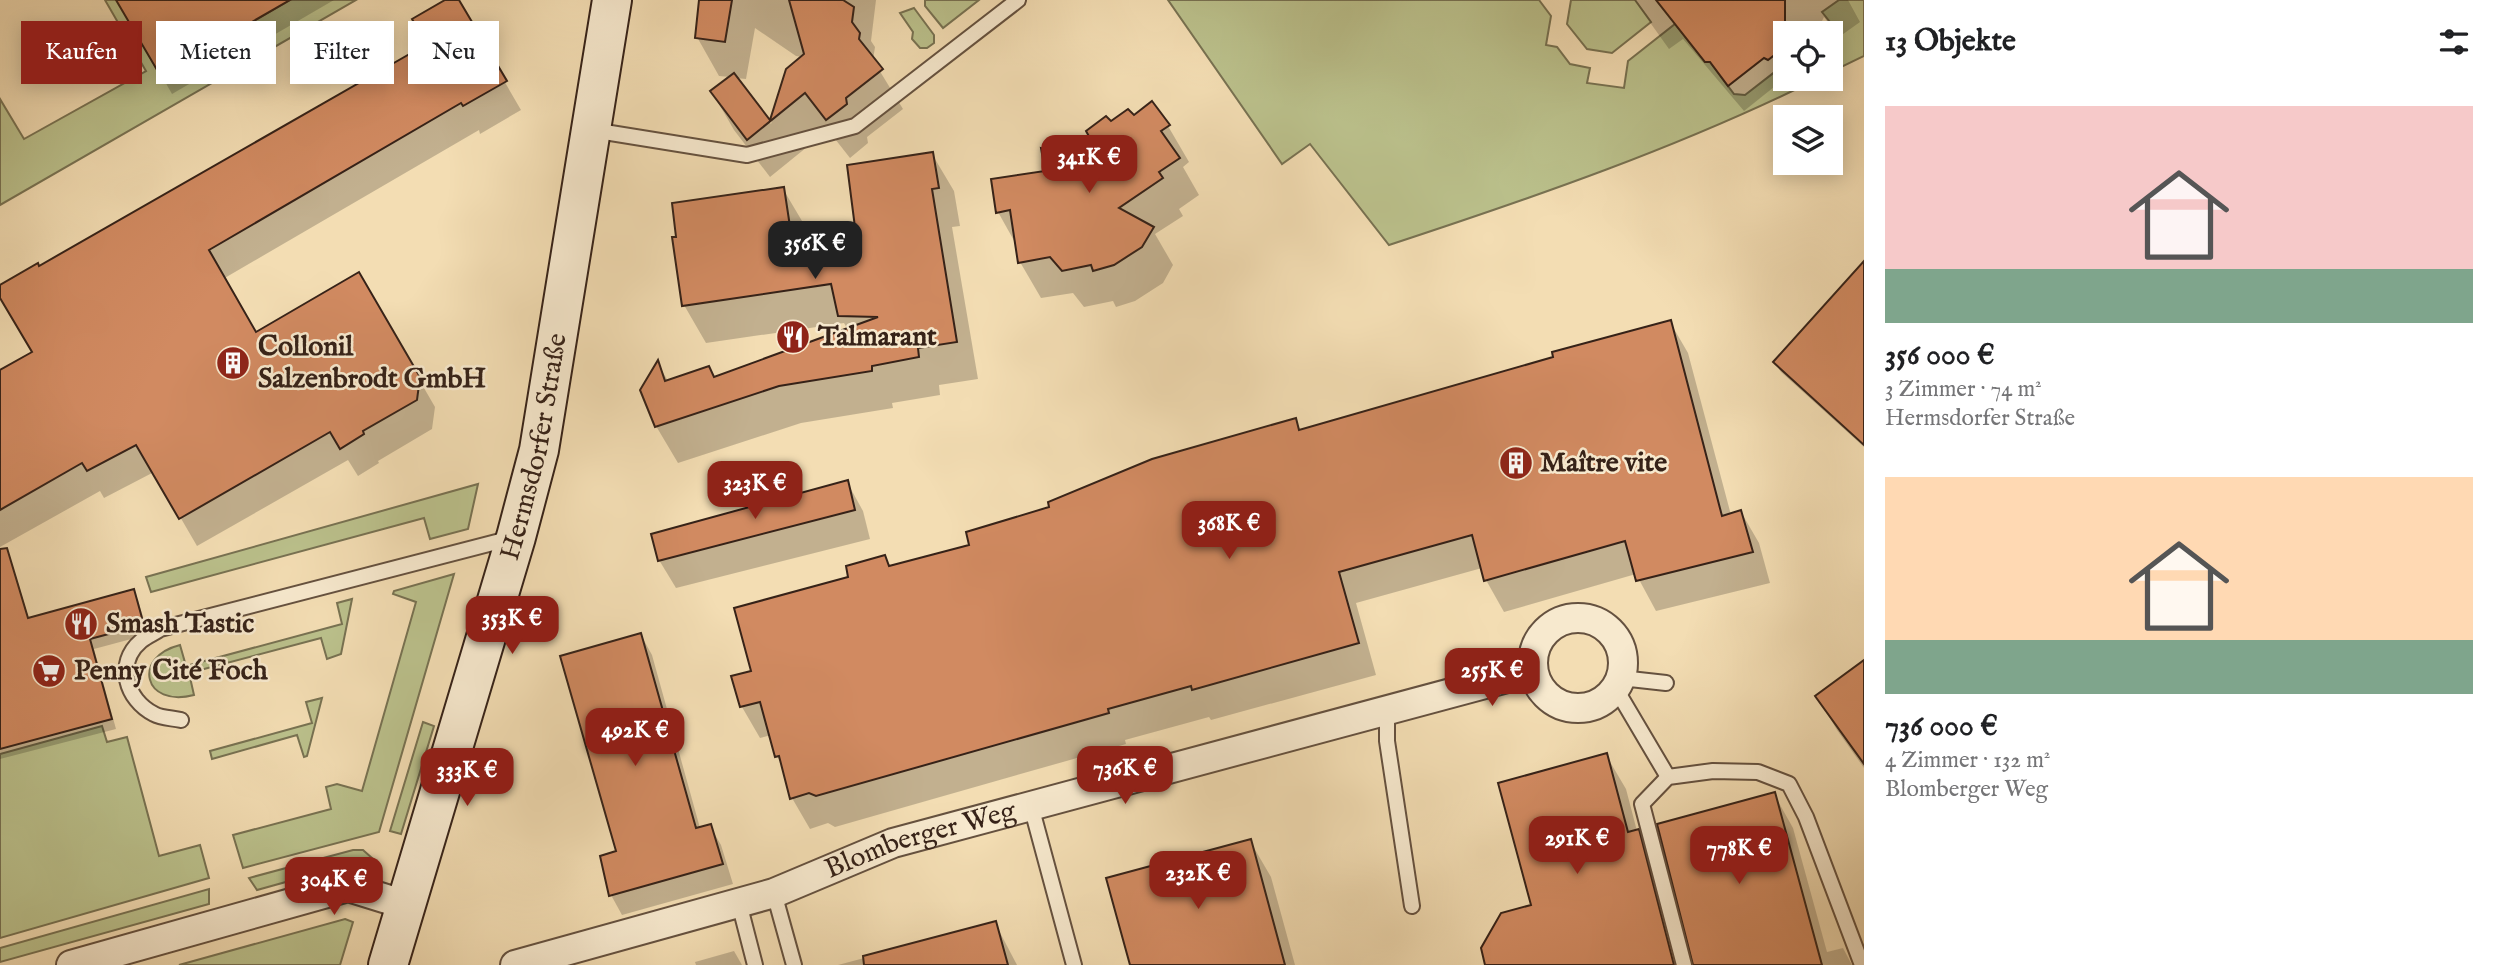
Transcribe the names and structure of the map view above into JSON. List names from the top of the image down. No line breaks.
{"streets":{"main road":["Hermsdorfer Straße"],"street":["Blomberger Weg"]},"places":{"restaurant":["Talmarant","Smash Tastic"],"building":["Collonil Salzenbrodt GmbH","Maître vite"],"supermarket":["Penny Cité Foch"]},"page":{"heading":"13 Objekte","chip":["Kaufen","Mieten","Filter","Neu"],"list":[{"name":"356 000 €","note":"3 Zimmer · 74 m² · Hermsdorfer Straße"},{"name":"736 000 €","note":"4 Zimmer · 132 m² · Blomberger Weg"}],"price":["341K €","356K €","323K €","368K €","353K €","255K €","492K €","736K €","333K €","291K €","778K €","232K €","304K €"]}}
